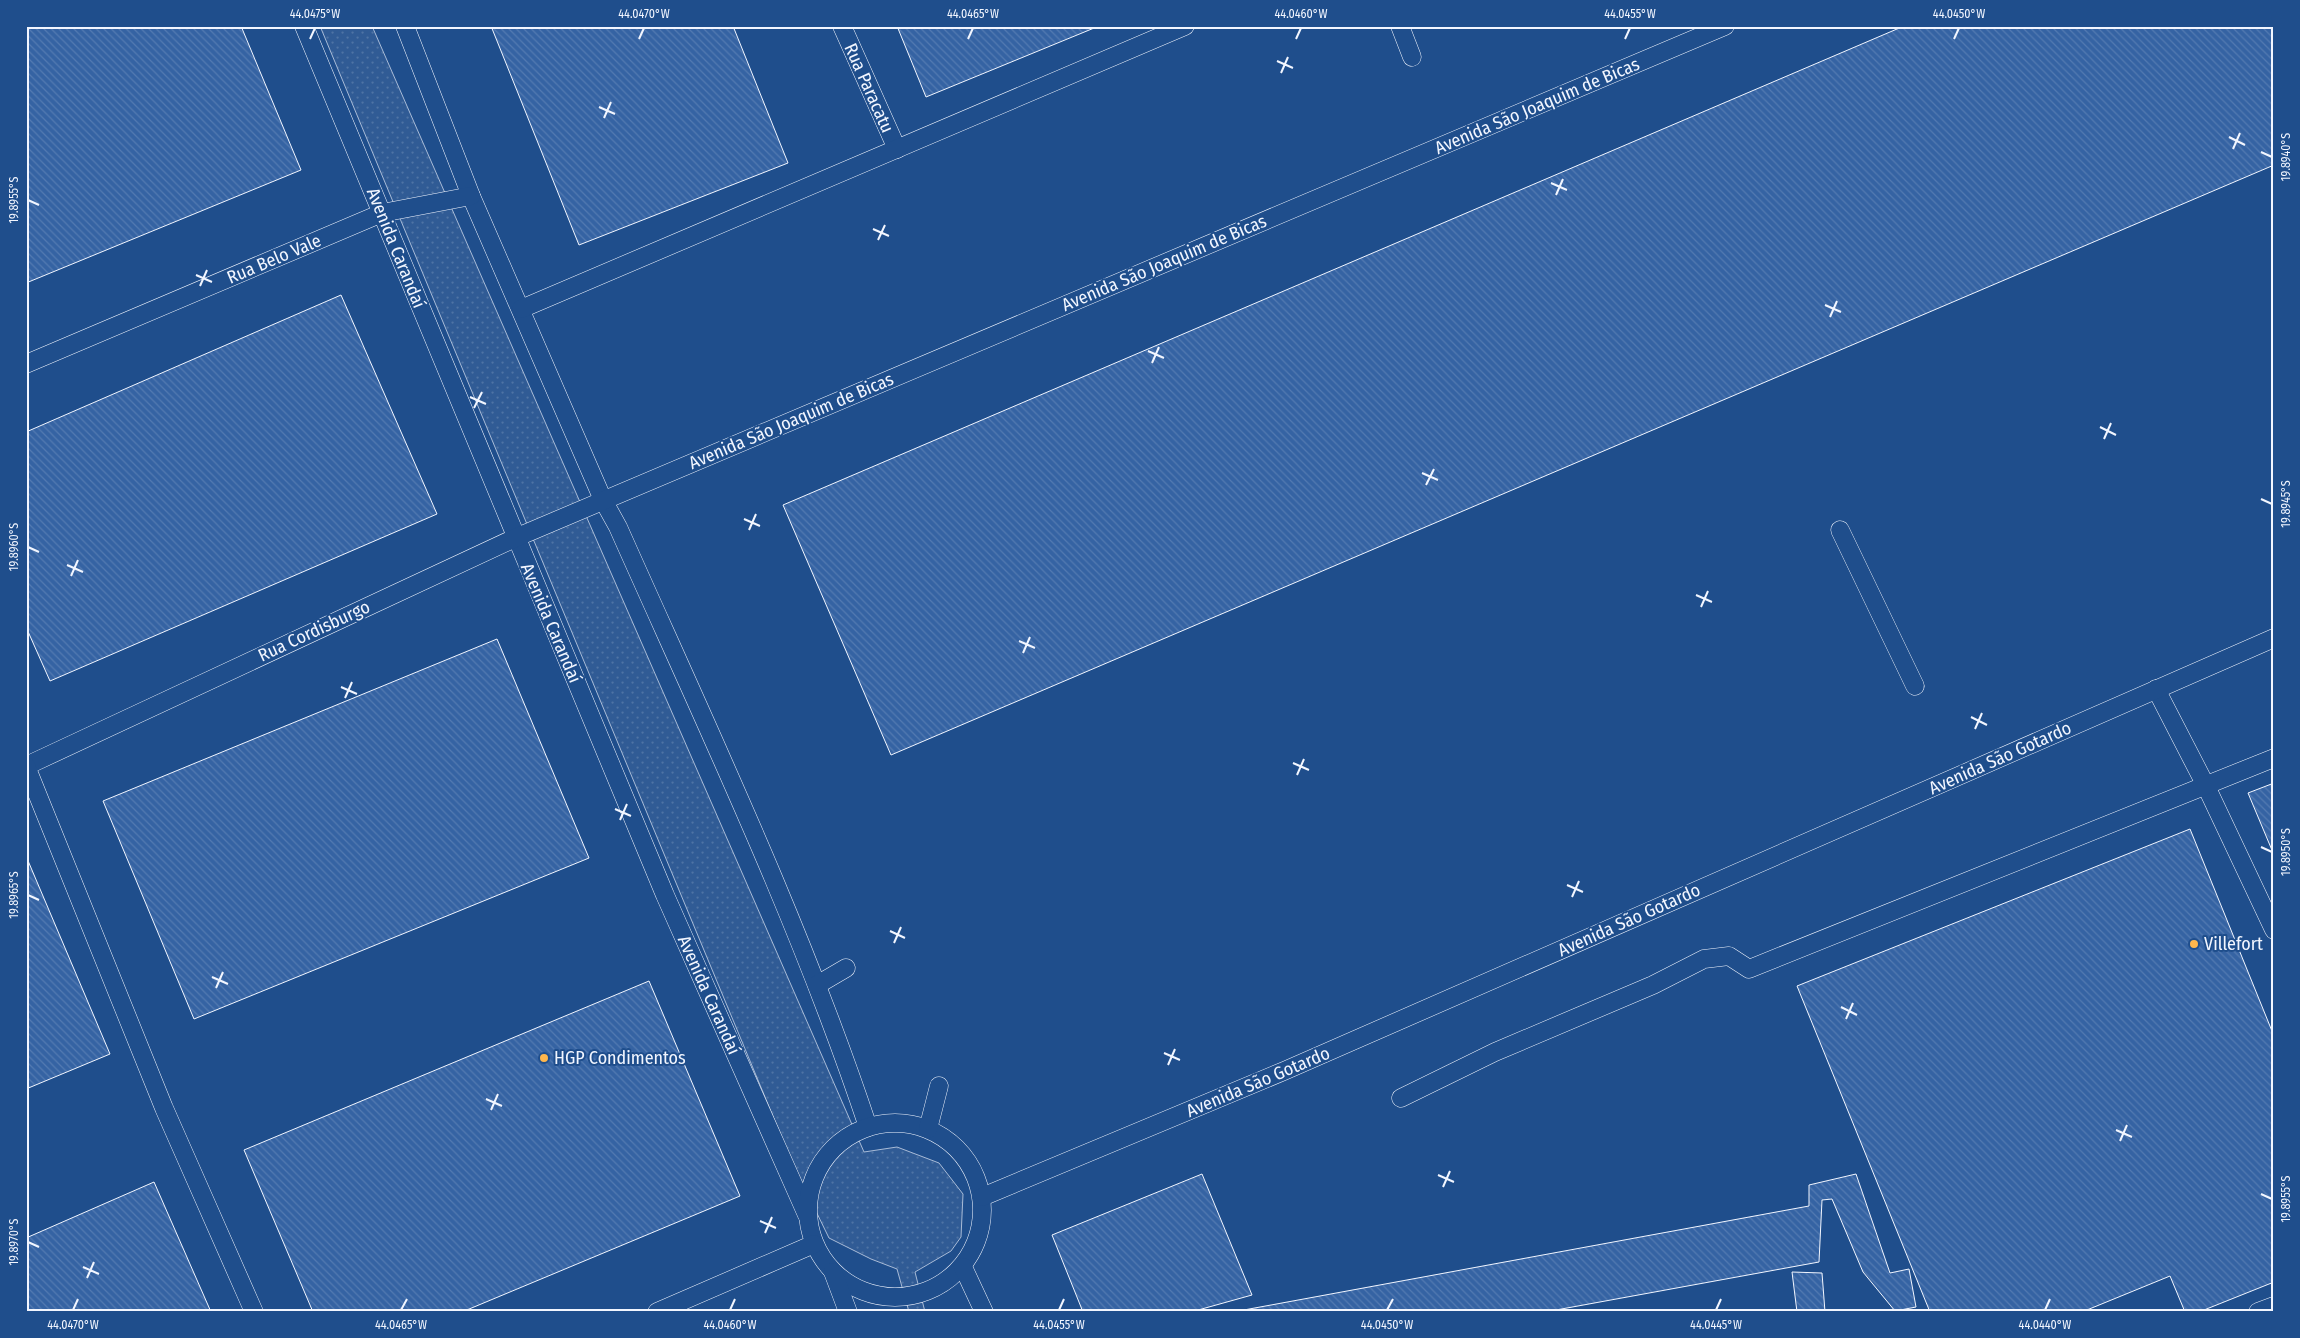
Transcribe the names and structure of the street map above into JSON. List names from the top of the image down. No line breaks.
{"streets":{"lane":["Rua Paracatu","Avenida São Joaquim de Bicas","Avenida Carandaí","Rua Belo Vale","Rua Cordisburgo","Avenida São Gotardo"]},"crossings":[["Avenida São Joaquim de Bicas","Rua Cordisburgo"],["Avenida Carandaí","Rua Belo Vale"],["Avenida Carandaí","Rua Cordisburgo"],["Avenida Carandaí","Avenida São Gotardo"]],"places":["Villefort","HGP Condimentos"],"coordinates":["44.0475°W","44.0470°W","44.0465°W","44.0460°W","44.0455°W","44.0450°W","19.8940°S","19.8955°S","19.8945°S","19.8960°S","19.8950°S","19.8965°S","19.8970°S","44.0445°W","44.0440°W"]}
